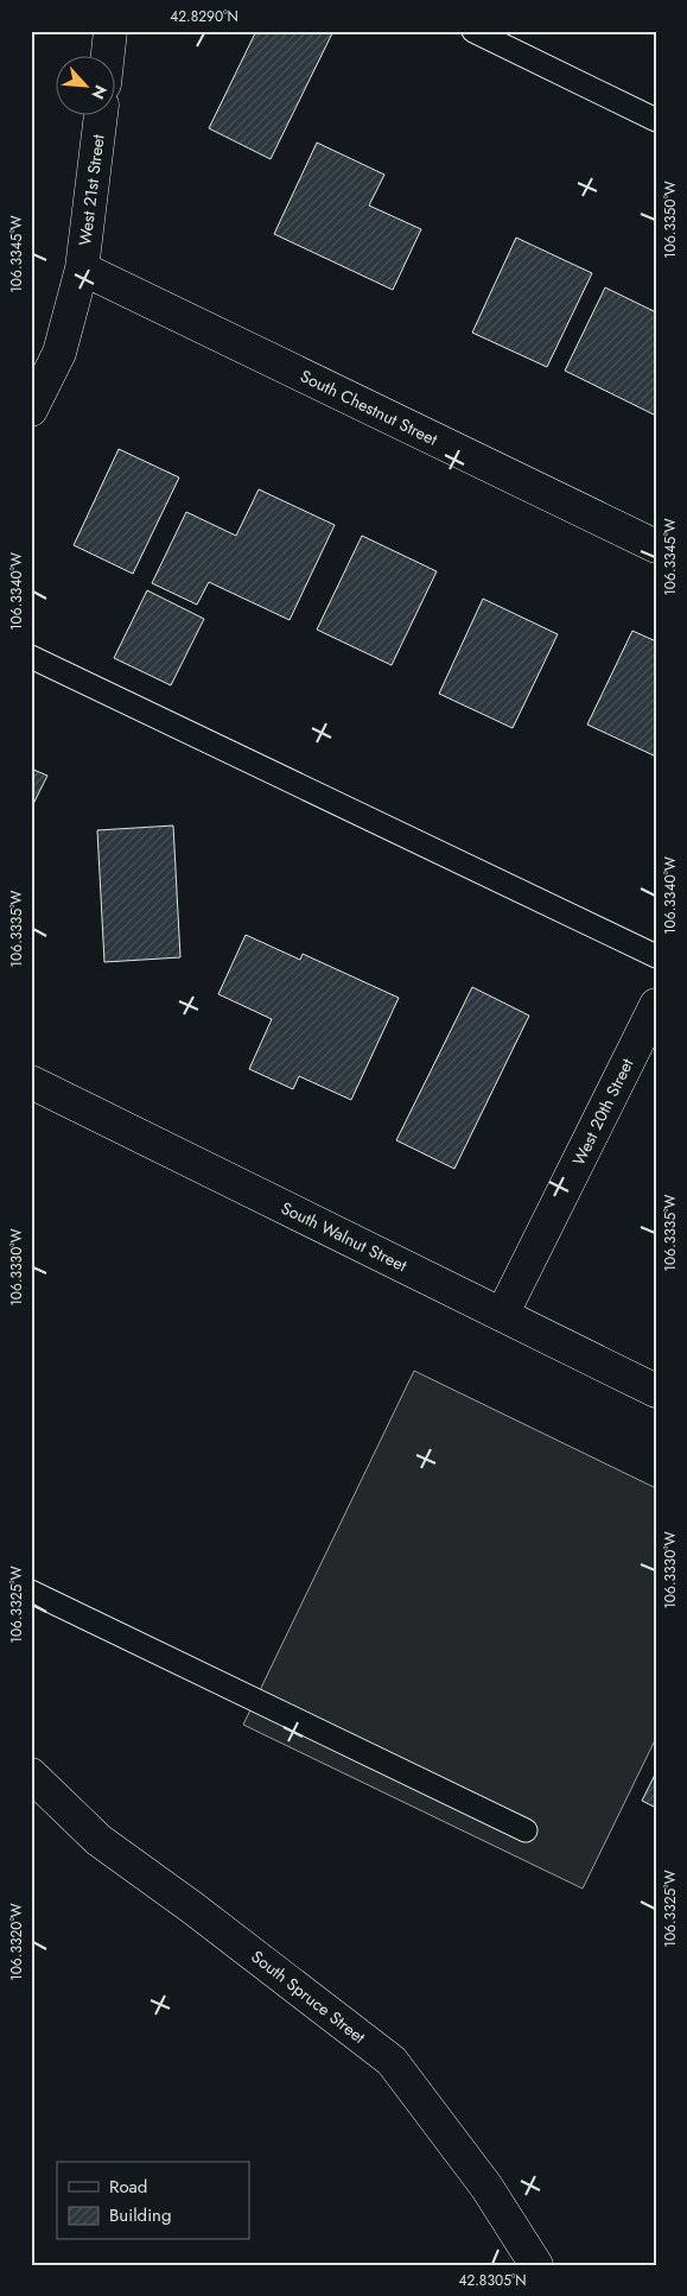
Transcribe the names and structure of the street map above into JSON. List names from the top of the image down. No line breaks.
{"streets":{"street":["West 21st Street","South Chestnut Street","West 20th Street","South Walnut Street","South Spruce Street"]},"crossings":[["West 21st Street","South Chestnut Street"],["West 20th Street","South Walnut Street"]],"legend":["Road","Building"],"north":"bottom right","coordinates":["42.8290°N","106.3350°W","106.3345°W","106.3340°W","106.3335°W","106.3330°W","106.3325°W","106.3320°W","42.8305°N"]}
